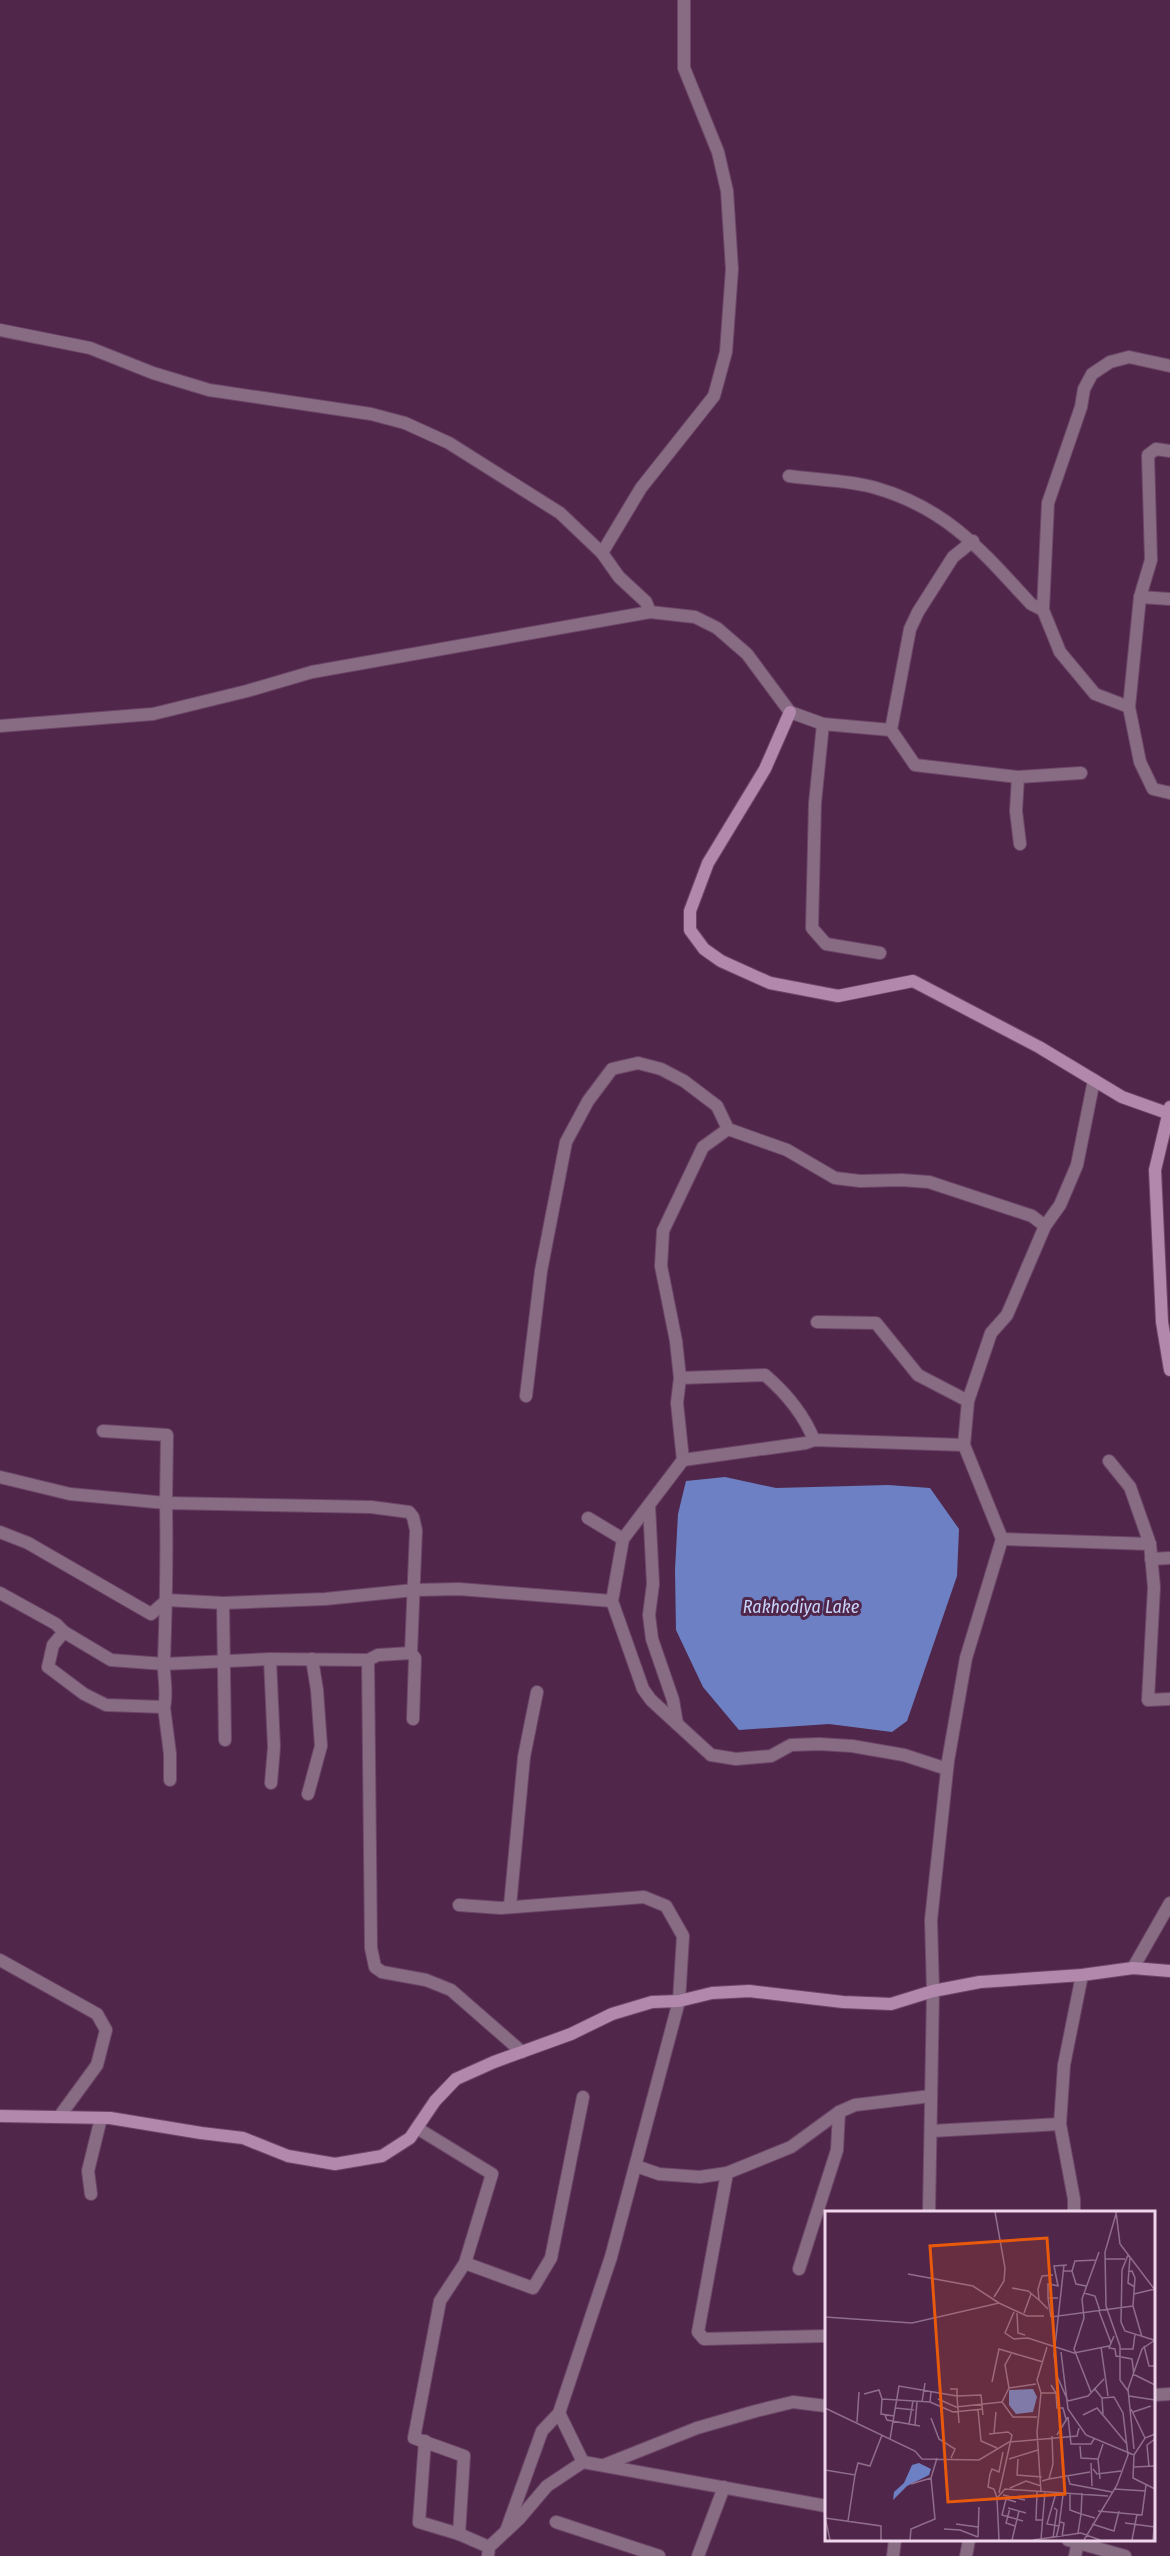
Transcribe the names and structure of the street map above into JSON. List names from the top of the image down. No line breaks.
{"water":["Rakhodiya Lake"]}
